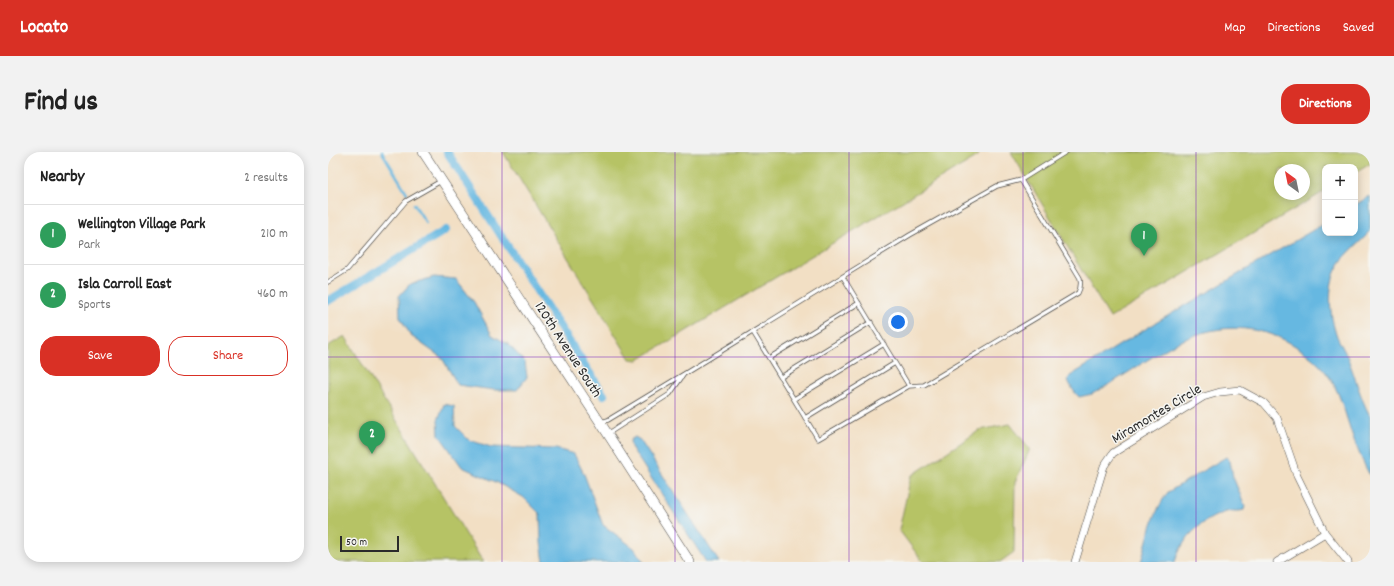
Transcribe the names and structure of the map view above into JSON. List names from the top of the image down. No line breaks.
{"streets":{"street":["120th Avenue South","Miramontes Circle"]},"scale_bar":"50 m","north":"top left","page":{"header":"Locato","nav":["Map","Directions","Saved"],"title":"Find us","buttons":["Directions",["Save","Share"]],"heading":["Nearby","2 results"],"map_buttons":["+","−"],"list":[{"mark":"1","name":"Wellington Village Park","note":"Park","value":"210 m"},{"mark":"2","name":"Isla Carroll East","note":"Sports","value":"460 m"}],"pins":["1","2"],"scale":"50 m"}}
